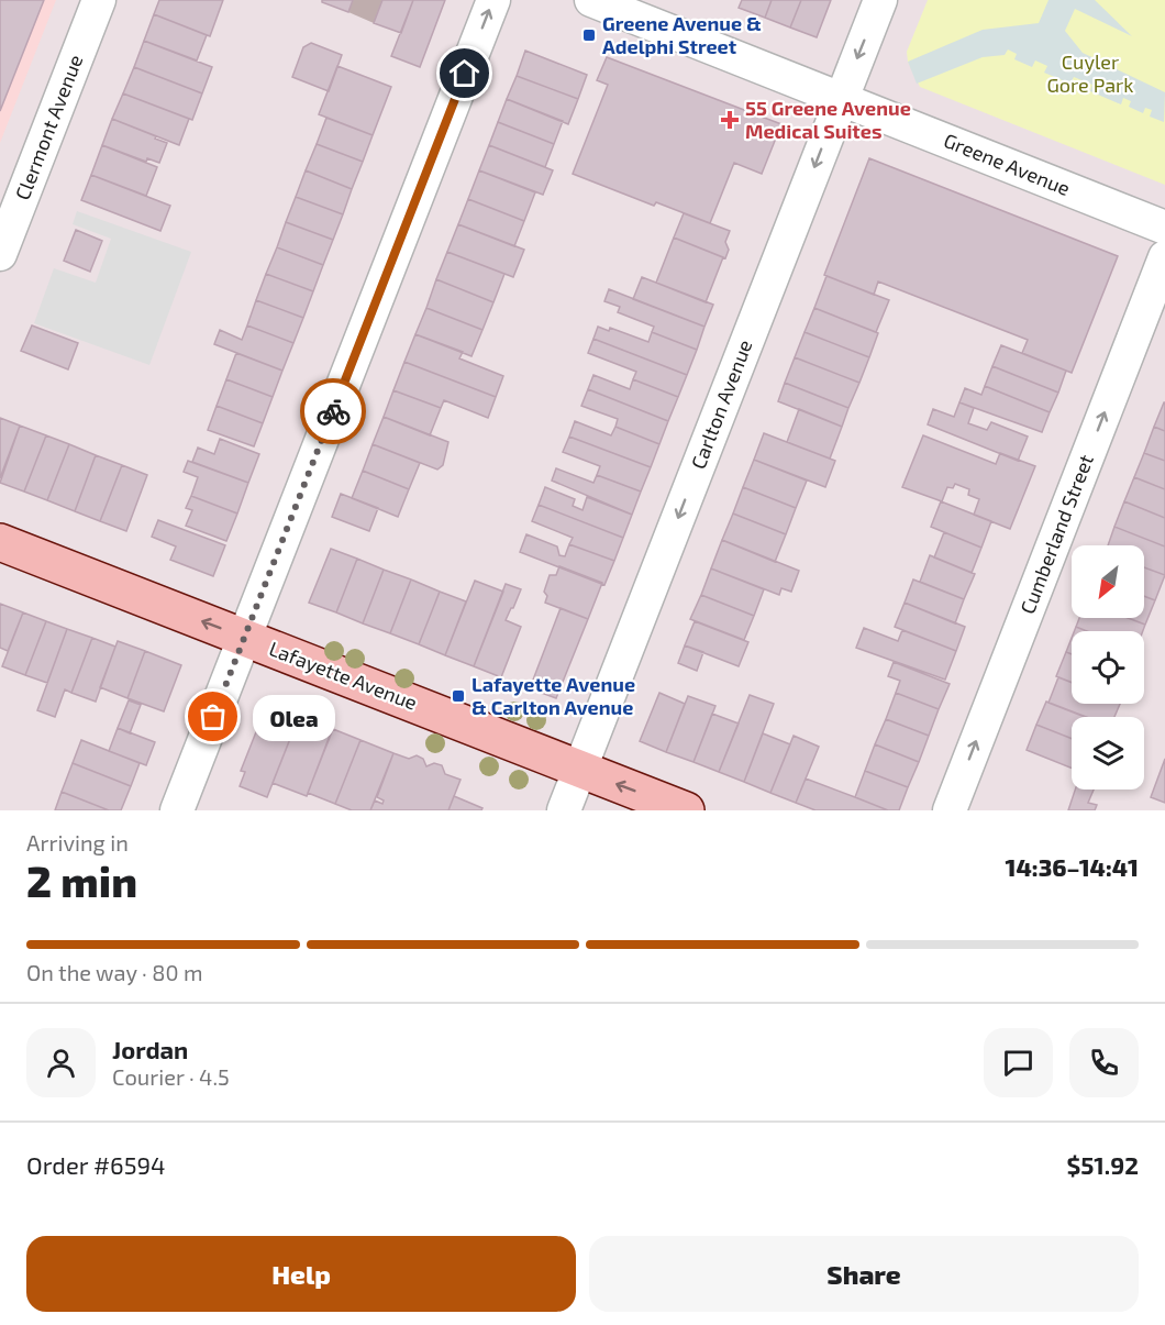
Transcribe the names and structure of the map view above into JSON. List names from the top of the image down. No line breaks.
{"streets":{"main road":["Lafayette Avenue"],"street":["Clermont Avenue","Greene Avenue","Carlton Avenue","Cumberland Street"]},"crossings":[["Greene Avenue","Carlton Avenue"],["Carlton Avenue","Lafayette Avenue"]],"one_way":["Carlton Avenue","Cumberland Street","Lafayette Avenue"],"parks":["Cuyler Gore Park"],"places":{"transit":["Greene Avenue & Adelphi Street","Lafayette Avenue & Carlton Avenue"],"health":["55 Greene Avenue Medical Suites"],"other":["Olea"]},"north":"bottom left","page":{"bubble":"Olea","heading":["2 min","Arriving in","14:36–14:41"],"panel":["Jordan","Courier · 4.5","Order #6594","$51.92"],"bar":"On the way · 80 m","buttons":["Help","Share"]}}
